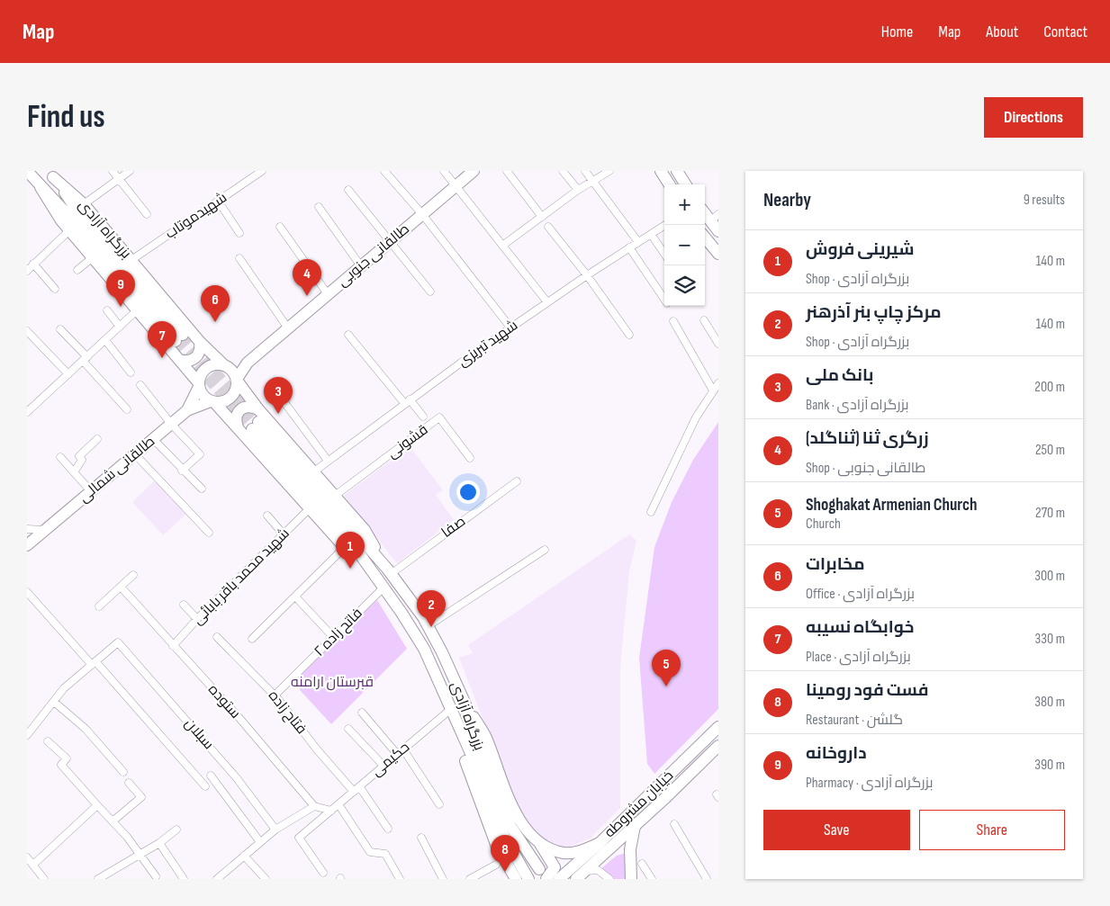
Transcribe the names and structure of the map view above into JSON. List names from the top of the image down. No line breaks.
{"streets":{"main road":["بزرگراه آزادی","طالقانی جنوبی","طالقانی شمالی","خیابان مشروطه"],"street":["شهیدموتاب","شهید تبریزی","قشونی","صفا","شهید محمد باقر بابائی","فاتح زاده ۲","ستوده","فتاح زاده","سبلان","حکیمی"]},"crossings":[["شهیدموتاب","بزرگراه آزادی"],["بزرگراه آزادی","طالقانی جنوبی"],["بزرگراه آزادی","شهید تبریزی"],["بزرگراه آزادی","قشونی"],["بزرگراه آزادی","طالقانی شمالی"],["بزرگراه آزادی","صفا"],["بزرگراه آزادی","شهید محمد باقر بابائی"],["بزرگراه آزادی","فاتح زاده ۲"],["بزرگراه آزادی","حکیمی"],["طالقانی جنوبی","طالقانی شمالی"],["شهید محمد باقر بابائی","ستوده"],["فاتح زاده ۲","فتاح زاده"],["فتاح زاده","حکیمی"]],"parks":["قبرستان ارامنه"],"page":{"header":"Map","nav":["Home","Map","About","Contact"],"buttons":["Directions",["Save","Share"]],"title":"Find us","heading":["Nearby","9 results"],"map_buttons":["+","−"],"list":[{"mark":"1","name":"شیرینی فروش","note":"Shop · بزرگراه آزادی","value":"140 m"},{"mark":"2","name":"مرکز چاپ بنر آذرهنر","note":"Shop · بزرگراه آزادی","value":"140 m"},{"mark":"3","name":"بانک ملی","note":"Bank · بزرگراه آزادی","value":"200 m"},{"mark":"4","name":"زرگری ثنا (ثناگلد)","note":"Shop · طالقانی جنوبی","value":"250 m"},{"mark":"5","name":"Shoghakat Armenian Church","note":"Church","value":"270 m"},{"mark":"6","name":"مخابرات","note":"Office · بزرگراه آزادی","value":"300 m"},{"mark":"7","name":"خوابگاه نسیبه","note":"Place · بزرگراه آزادی","value":"330 m"},{"mark":"8","name":"فست فود رومینا","note":"Restaurant · گلشن","value":"380 m"},{"mark":"9","name":"داروخانه","note":"Pharmacy · بزرگراه آزادی","value":"390 m"}],"pins":["4","9","6","7","3","1","2","5","8"]}}
